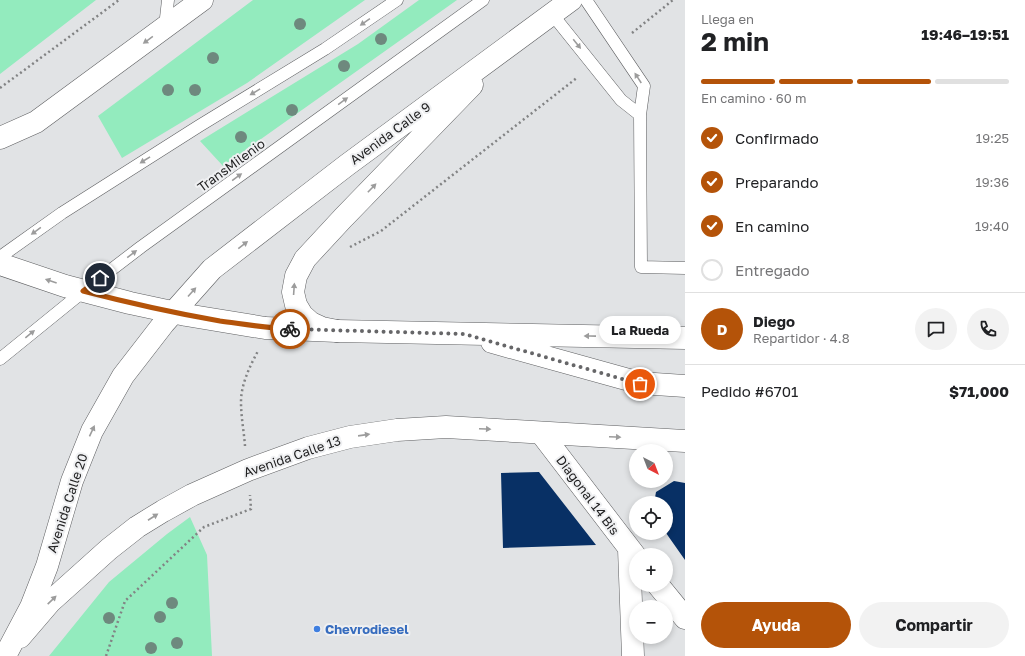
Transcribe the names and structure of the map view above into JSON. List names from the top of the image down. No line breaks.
{"streets":{"main road":["Avenida Calle 9","Avenida Calle 13","Diagonal 14 Bis","Avenida Calle 20"],"lane":["TransMilenio"]},"crossings":[["Avenida Calle 9","Avenida Calle 20"],["Avenida Calle 13","Diagonal 14 Bis"],["Avenida Calle 13","Avenida Calle 20"]],"one_way":["Avenida Calle 9","Avenida Calle 20"],"places":["La Rueda","Chevrodiesel"],"north":"bottom right","page":{"heading":["2 min","Llega en","19:46–19:51"],"panel":["Diego","Repartidor · 4.8","Pedido #6701","$71,000"],"bar":"En camino · 60 m","list":[["Confirmado","19:25"],["Preparando","19:36"],["En camino","19:40"],"Entregado"],"round":"D","bubble":"La Rueda","map_buttons":["+","−"],"buttons":["Ayuda","Compartir"]}}
